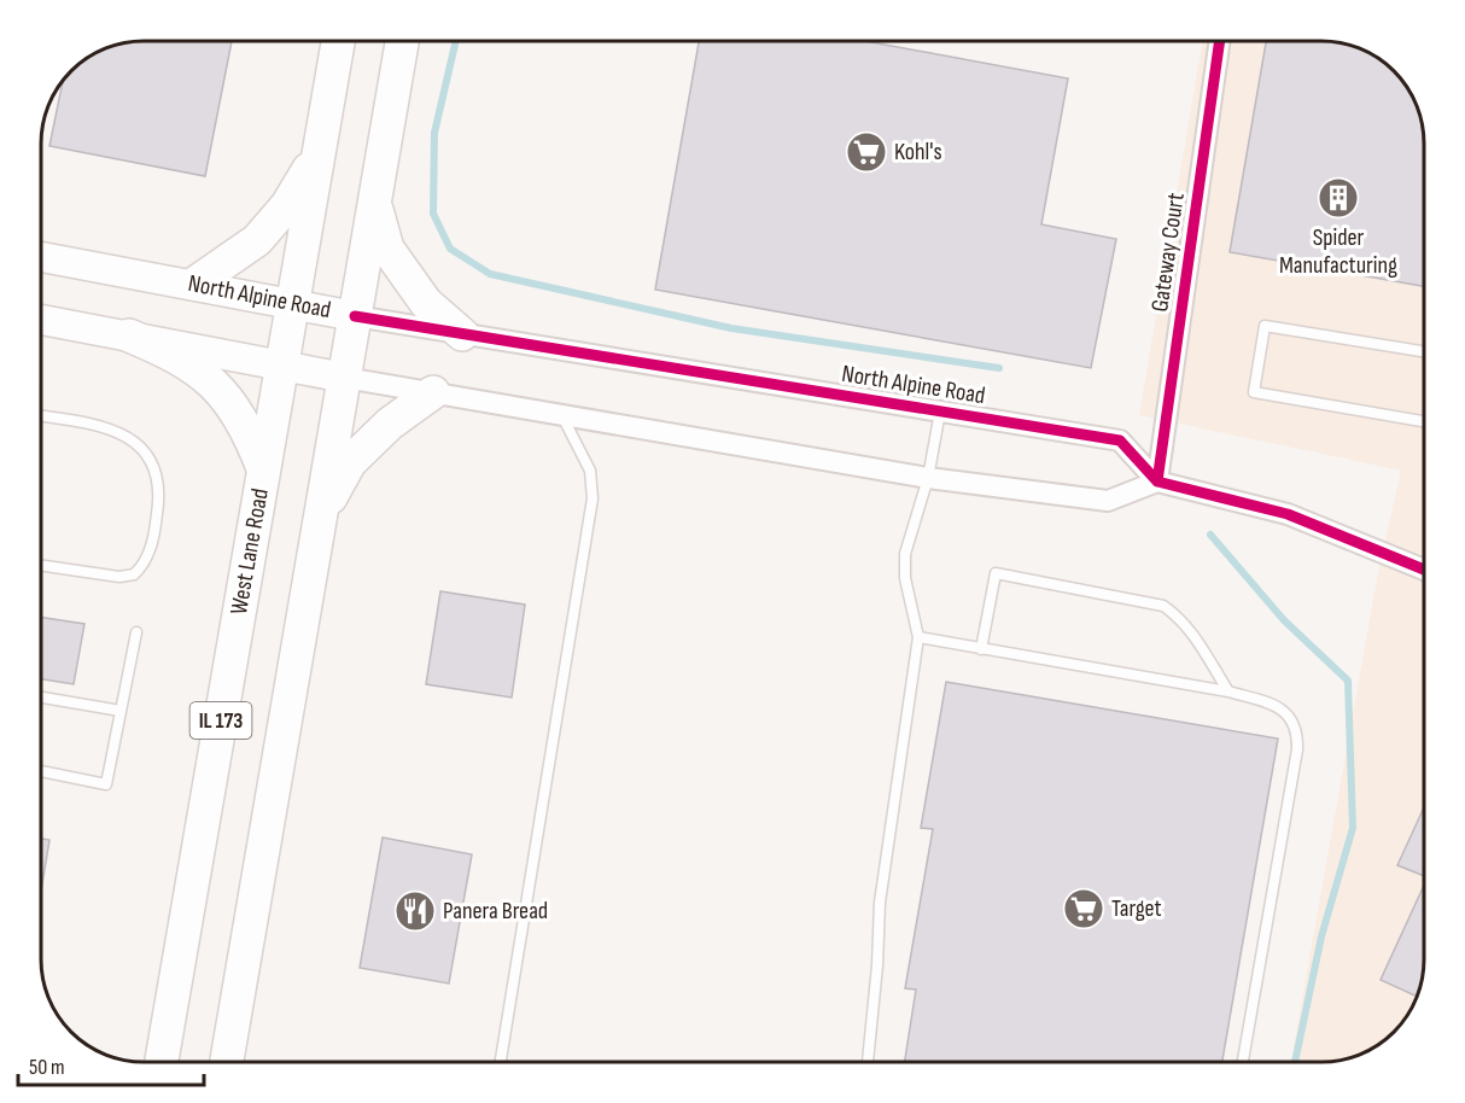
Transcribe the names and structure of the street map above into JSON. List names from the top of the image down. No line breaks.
{"streets":{"main road":["North Alpine Road","West Lane Road","IL 173"],"street":["Gateway Court"]},"crossings":[["Gateway Court","North Alpine Road"],["North Alpine Road","West Lane Road"],["North Alpine Road","IL 173"]],"places":{"supermarket":["Kohl's","Target"],"building":["Spider Manufacturing"],"restaurant":["Panera Bread"]},"scale_bar":"50 m"}
